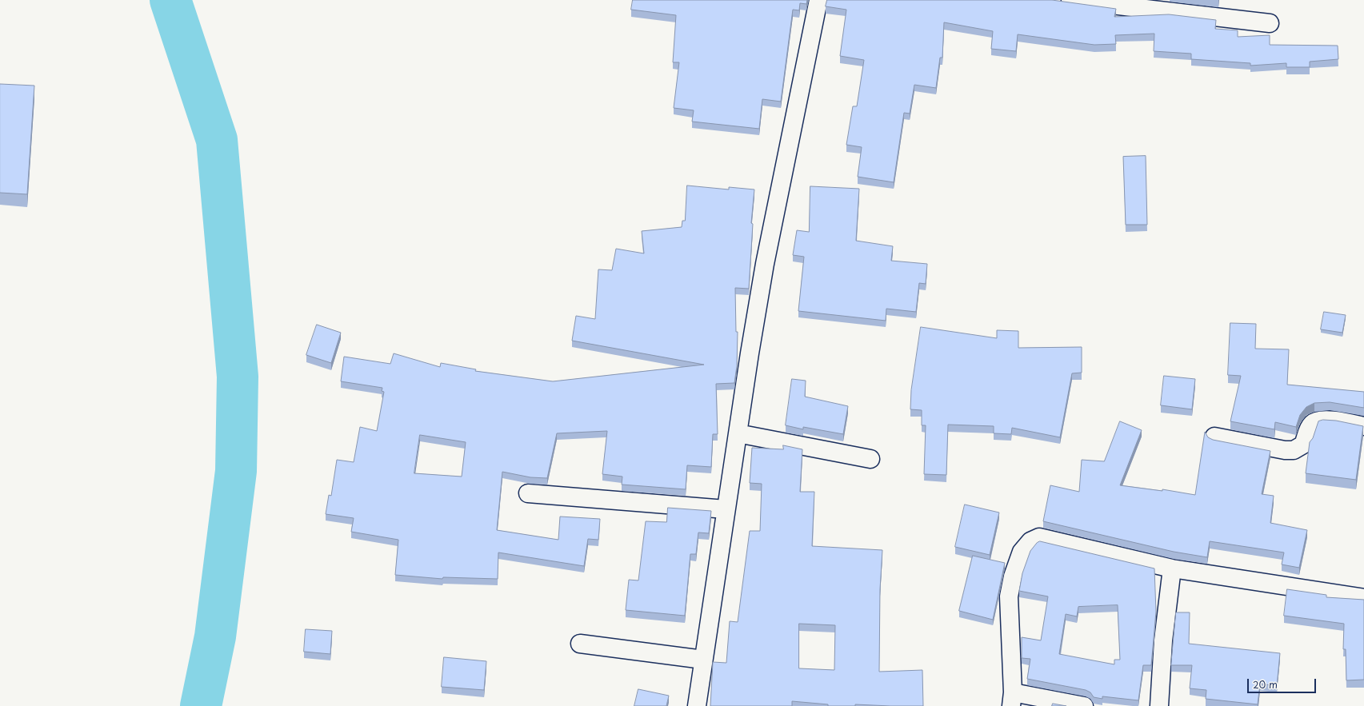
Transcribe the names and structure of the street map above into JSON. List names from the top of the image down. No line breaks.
{"scale_bar":"20 m"}
